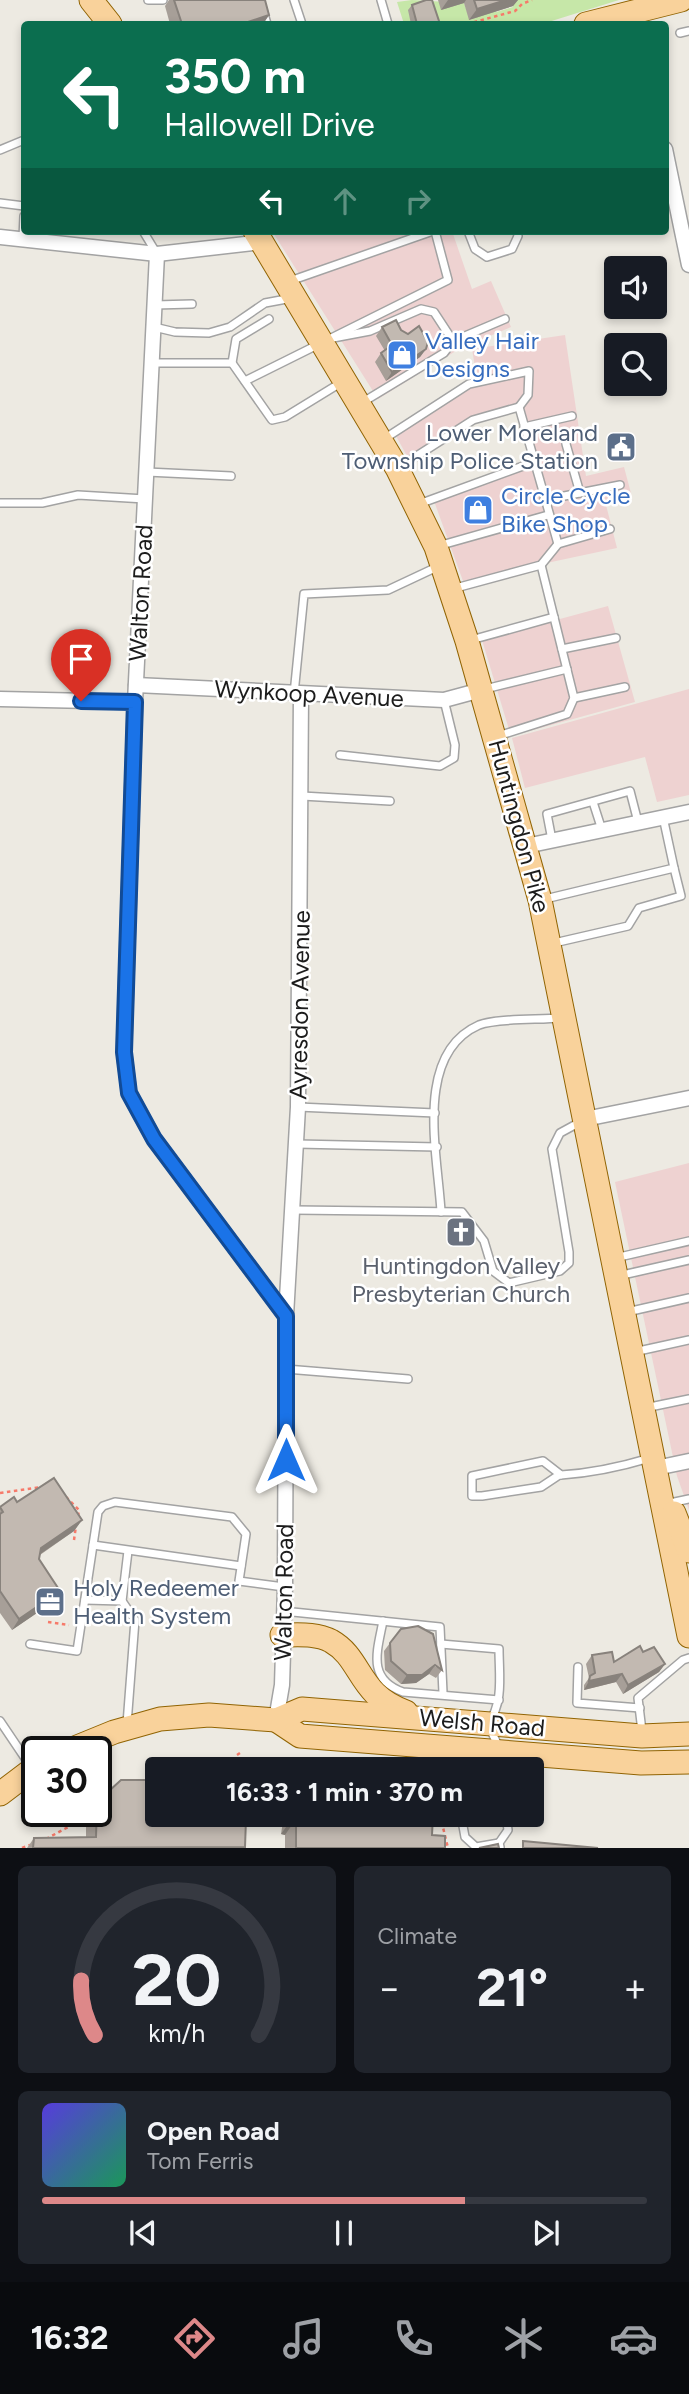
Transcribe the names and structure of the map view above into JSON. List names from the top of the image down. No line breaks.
{"streets":{"main road":["Huntingdon Pike","Welsh Road"],"street":["Walton Road","Wynkoop Avenue","Ayresdon Avenue"]},"crossings":[["Walton Road","Wynkoop Avenue"],["Walton Road","Ayresdon Avenue"],["Walton Road","Welsh Road"],["Wynkoop Avenue","Huntingdon Pike"],["Wynkoop Avenue","Ayresdon Avenue"]],"places":{"shop":["Valley Hair Designs","Circle Cycle Bike Shop"],"public building":["Lower Moreland Township Police Station"],"church":["Huntingdon Valley Presbyterian Church"],"office":["Holy Redeemer Health System"]},"page":{"turn":["350 m","Hallowell Drive"],"limit":"30","trip":"16:33 · 1 min · 370 m","tile":"Climate","heat":["−","21°","+"],"song":["Open Road","Tom Ferris"],"tabs":"16:32","gauge":["20","km/h"]}}
